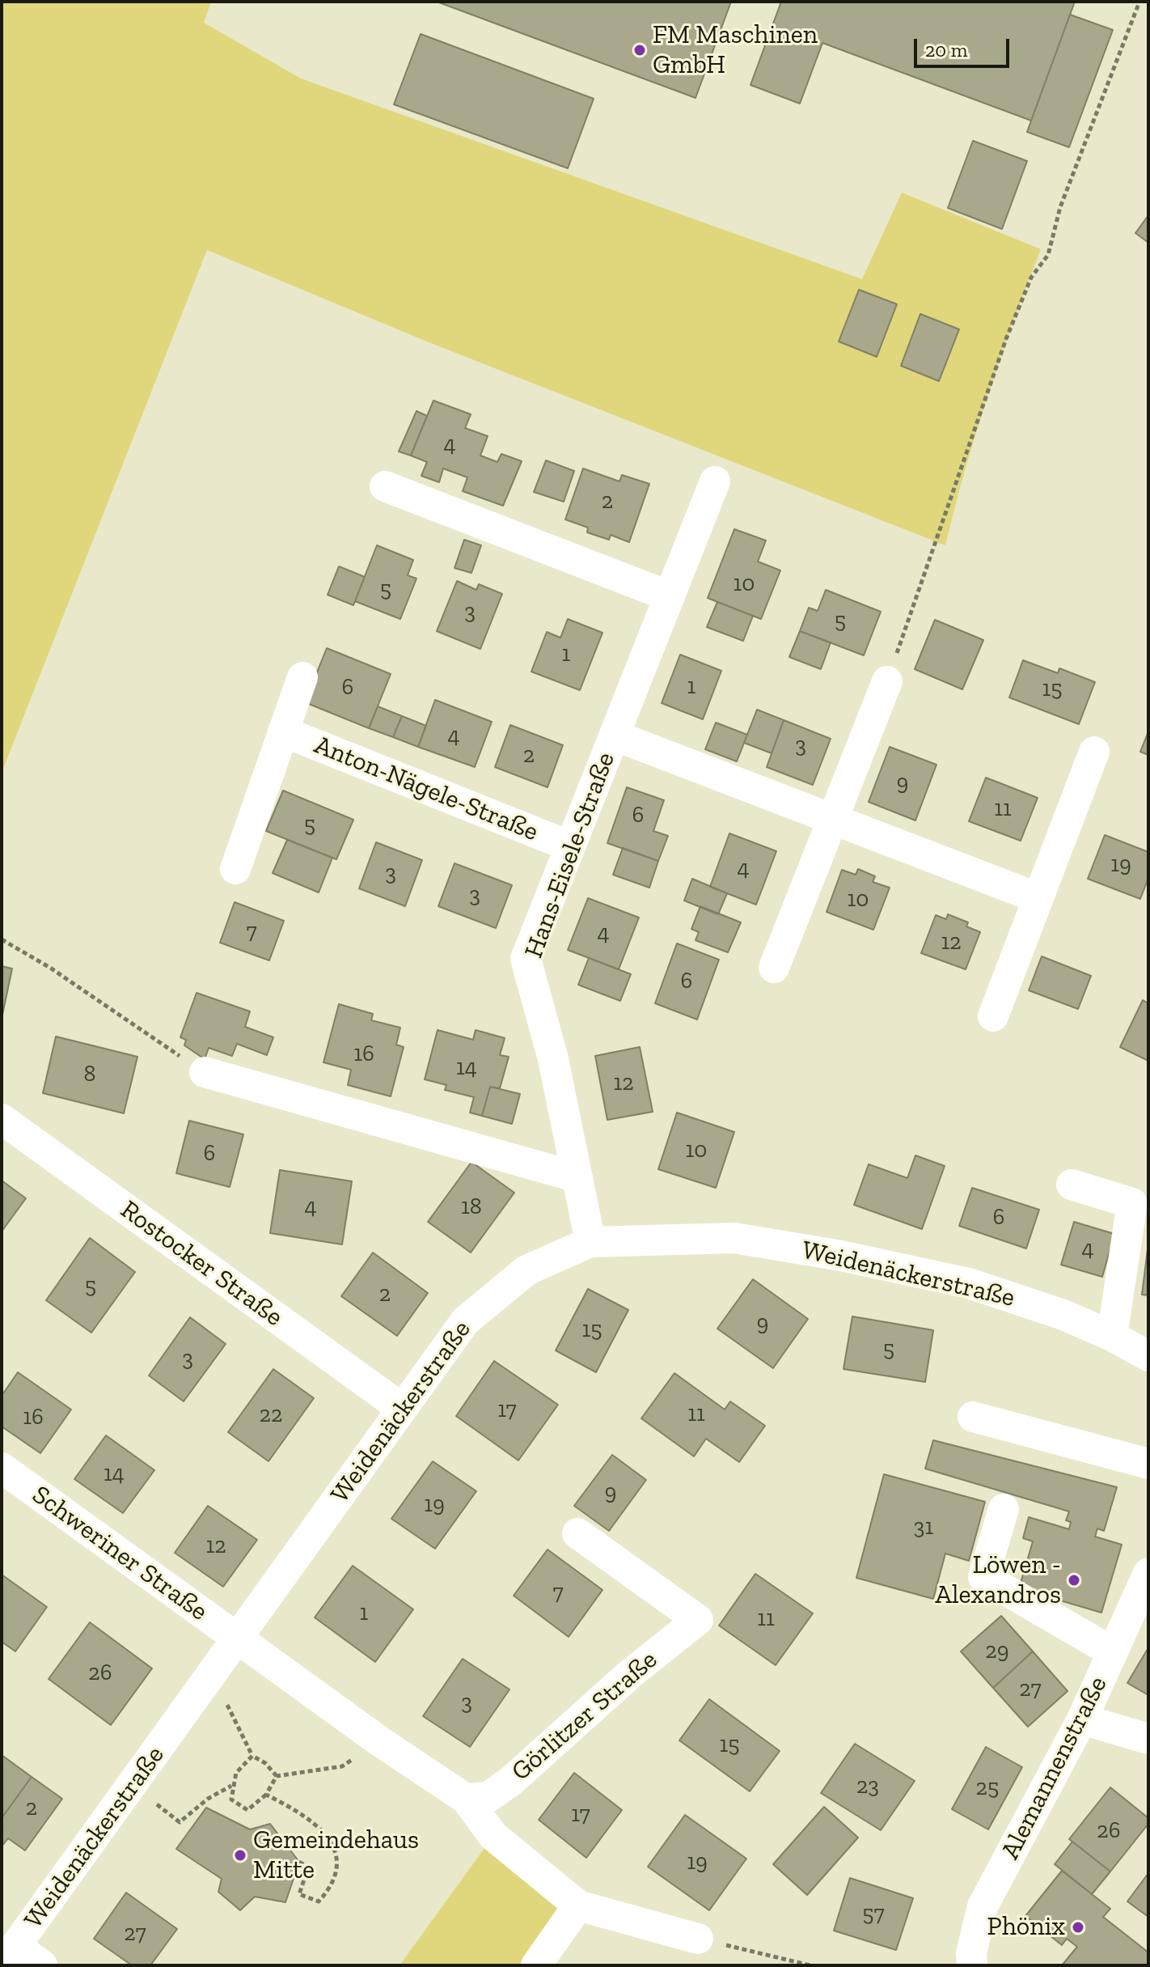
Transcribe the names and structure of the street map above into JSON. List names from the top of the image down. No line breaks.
{"streets":{"street":["Anton-Nägele-Straße","Hans-Eisele-Straße","Rostocker Straße","Weidenäckerstraße","Schweriner Straße","Görlitzer Straße","Alemannenstraße"]},"crossings":[["Anton-Nägele-Straße","Hans-Eisele-Straße"],["Hans-Eisele-Straße","Weidenäckerstraße"],["Rostocker Straße","Weidenäckerstraße"],["Weidenäckerstraße","Schweriner Straße"]],"places":["FM Maschinen GmbH","Löwen - Alexandros","Gemeindehaus Mitte","Phönix"],"house_numbers":["4","2","10","5","3","5","1","1","6","15","4","3","2","9","11","6","5","19","4","3","3","10","7","4","12","6","16","14","8","12","10","6","4","18","6","4","5","2","9","15","5","3","17","11","22","16","14","9","19","31","12","7","1","11","29","26","27","3","15","23","25","2","17","26","19","57","27"],"scale_bar":"20 m"}
